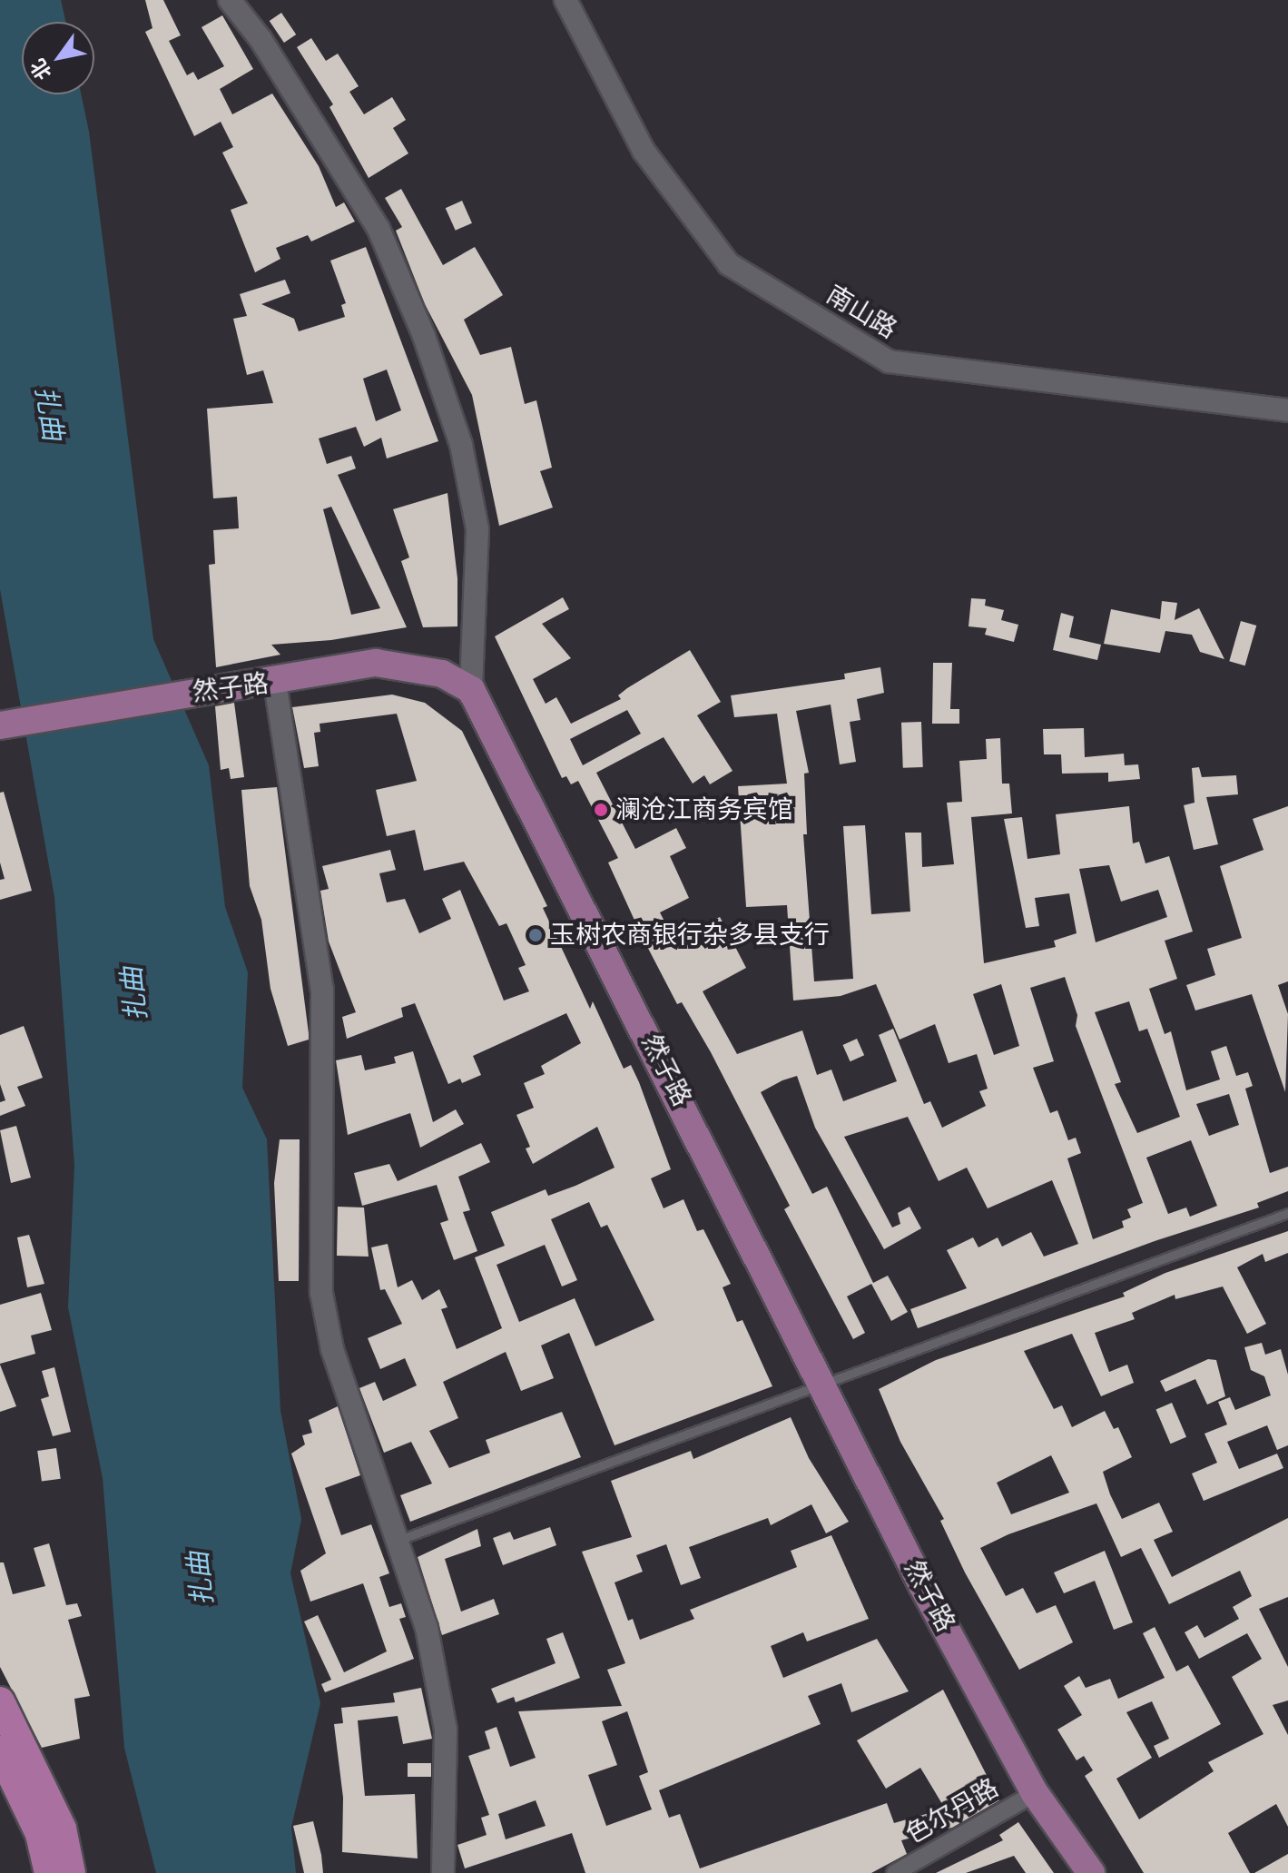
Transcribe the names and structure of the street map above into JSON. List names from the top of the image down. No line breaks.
{"streets":{"main road":["然子路"],"street":["南山路","色尔丹路"]},"crossings":[["然子路","色尔丹路"]],"water":["扎曲"],"places":["澜沧江商务宾馆","玉树农商银行杂多县支行"],"north":"bottom left"}
